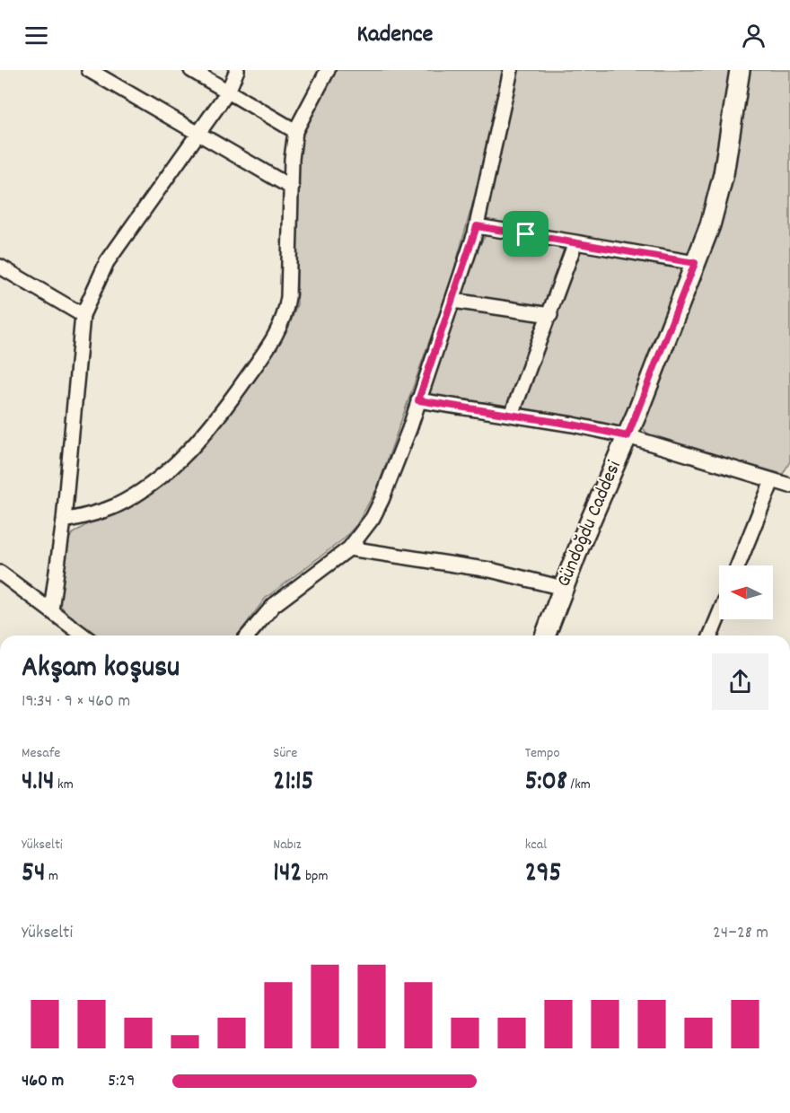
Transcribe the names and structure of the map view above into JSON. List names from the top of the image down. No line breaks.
{"streets":{"street":["Gündoğdu Caddesi"]},"north":"left","page":{"header":"Kadence","heading":["Akşam koşusu","19:34 · 9 × 460 m"],"stats":[["Mesafe","4.14 km"],["Süre","21:15"],["Tempo","5:08 /km"],["Yükselti","54 m"],["Nabız","142 bpm"],["kcal","295"]],"chart":["Yükselti","24–28 m"],"list":[{"name":"460 m","note":"5:29"}]}}
